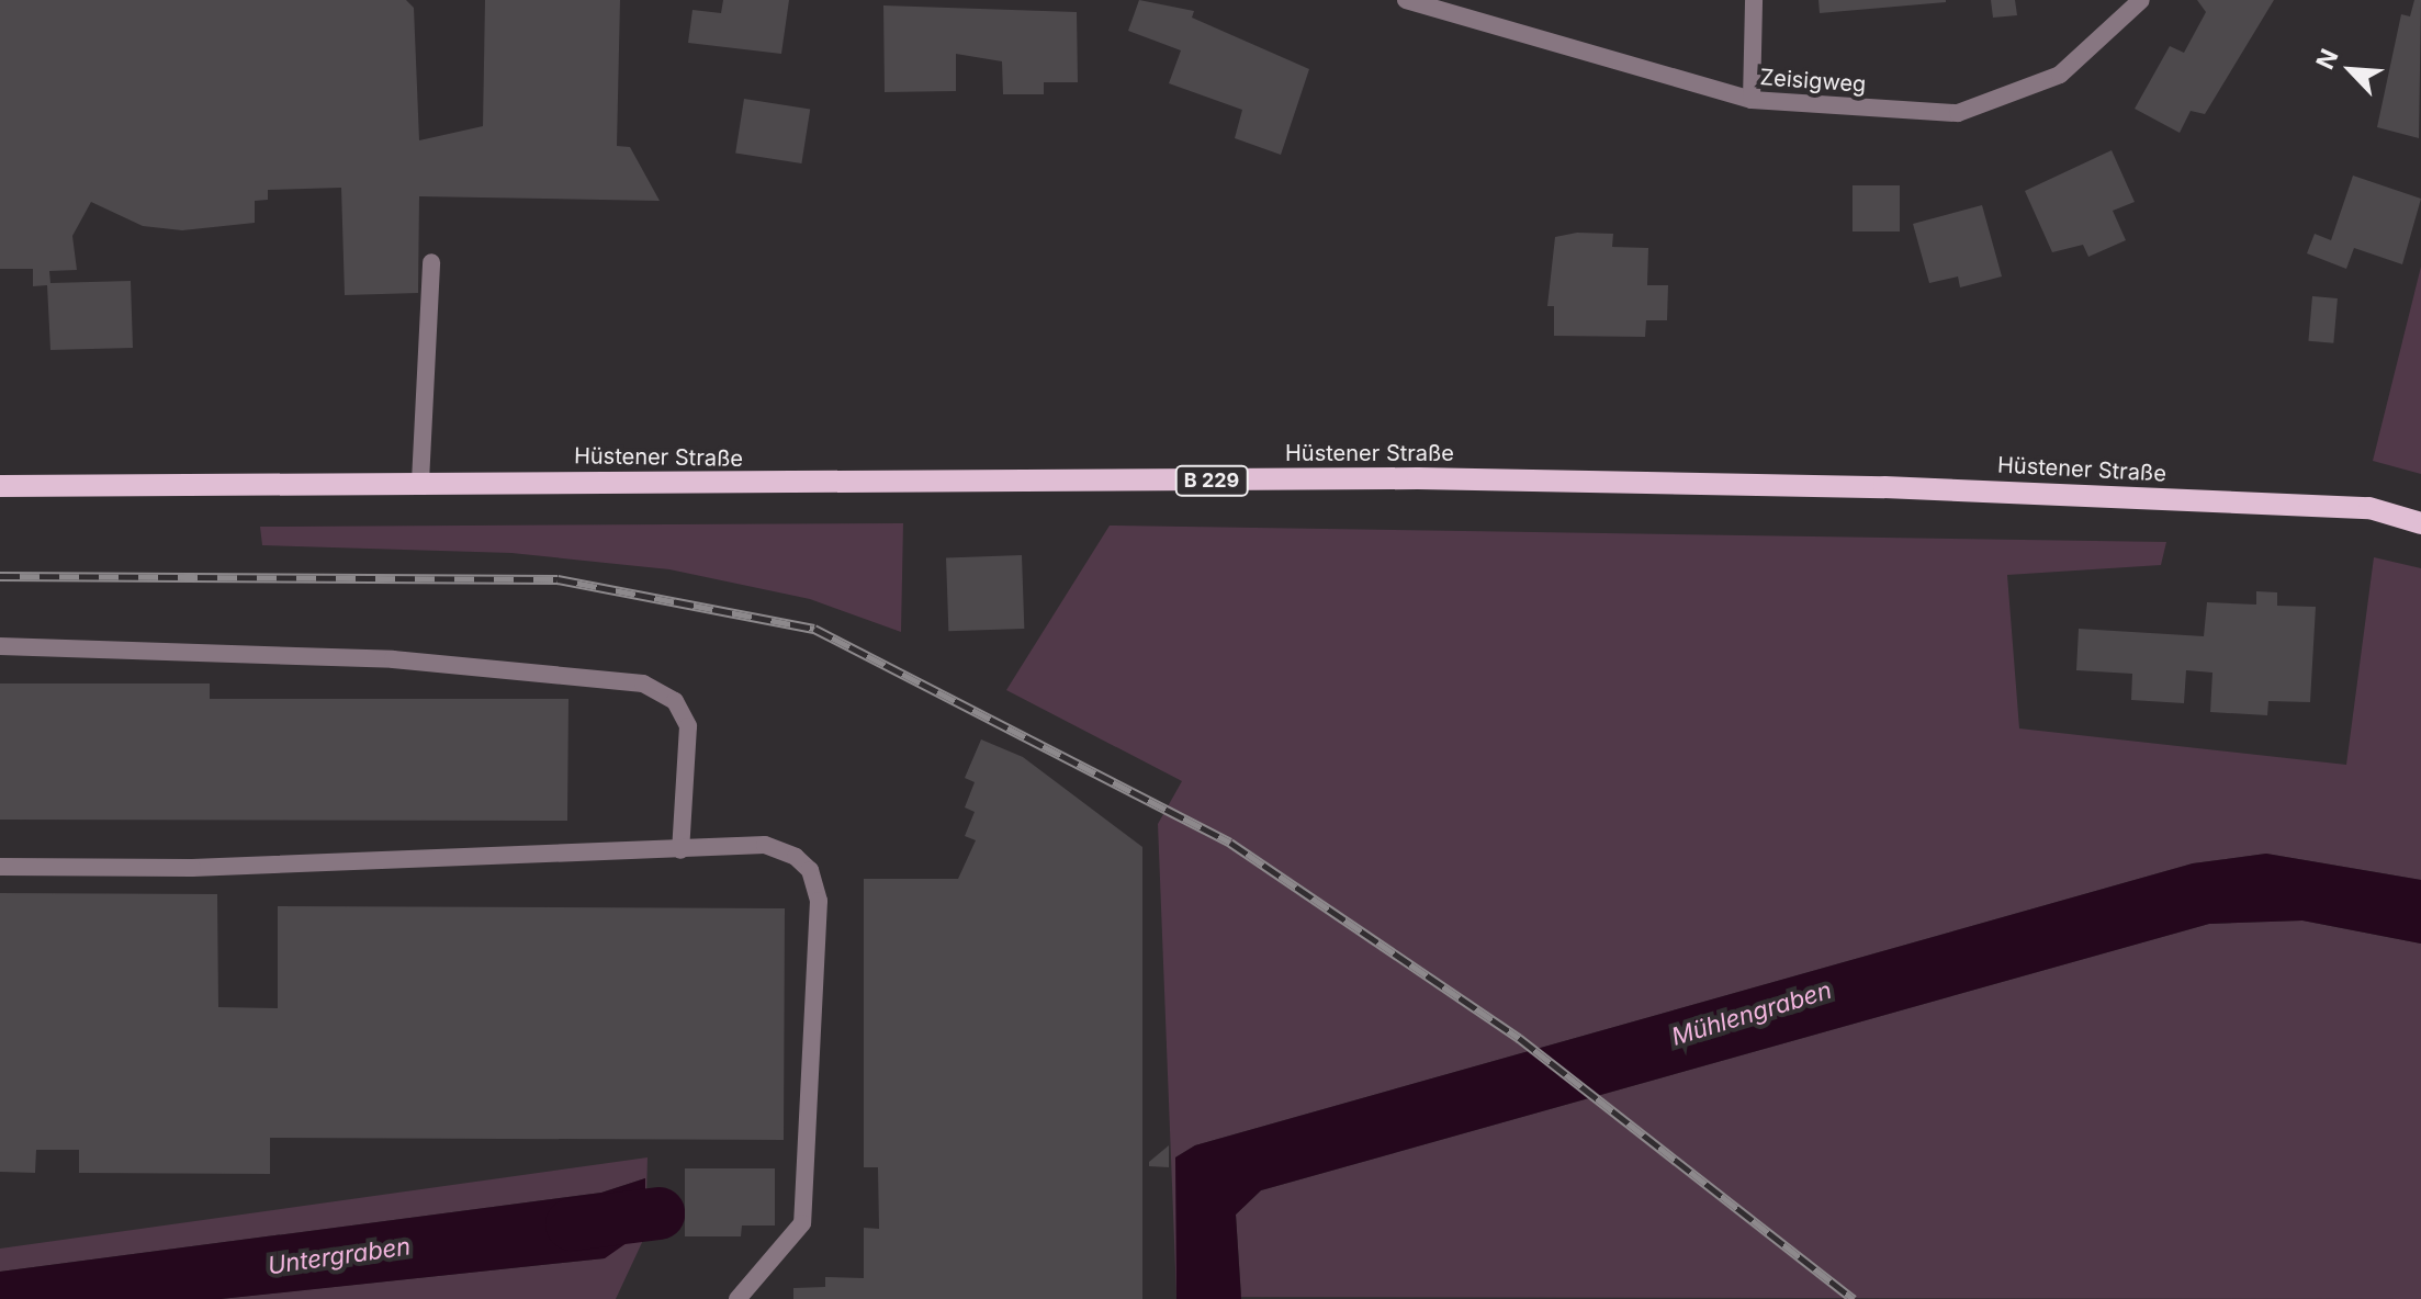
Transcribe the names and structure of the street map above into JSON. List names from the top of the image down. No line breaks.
{"streets":{"main road":["Hüstener Straße","B 229"],"street":["Zeisigweg"]},"water":["Mühlengraben","Untergraben"],"north":"top left"}
